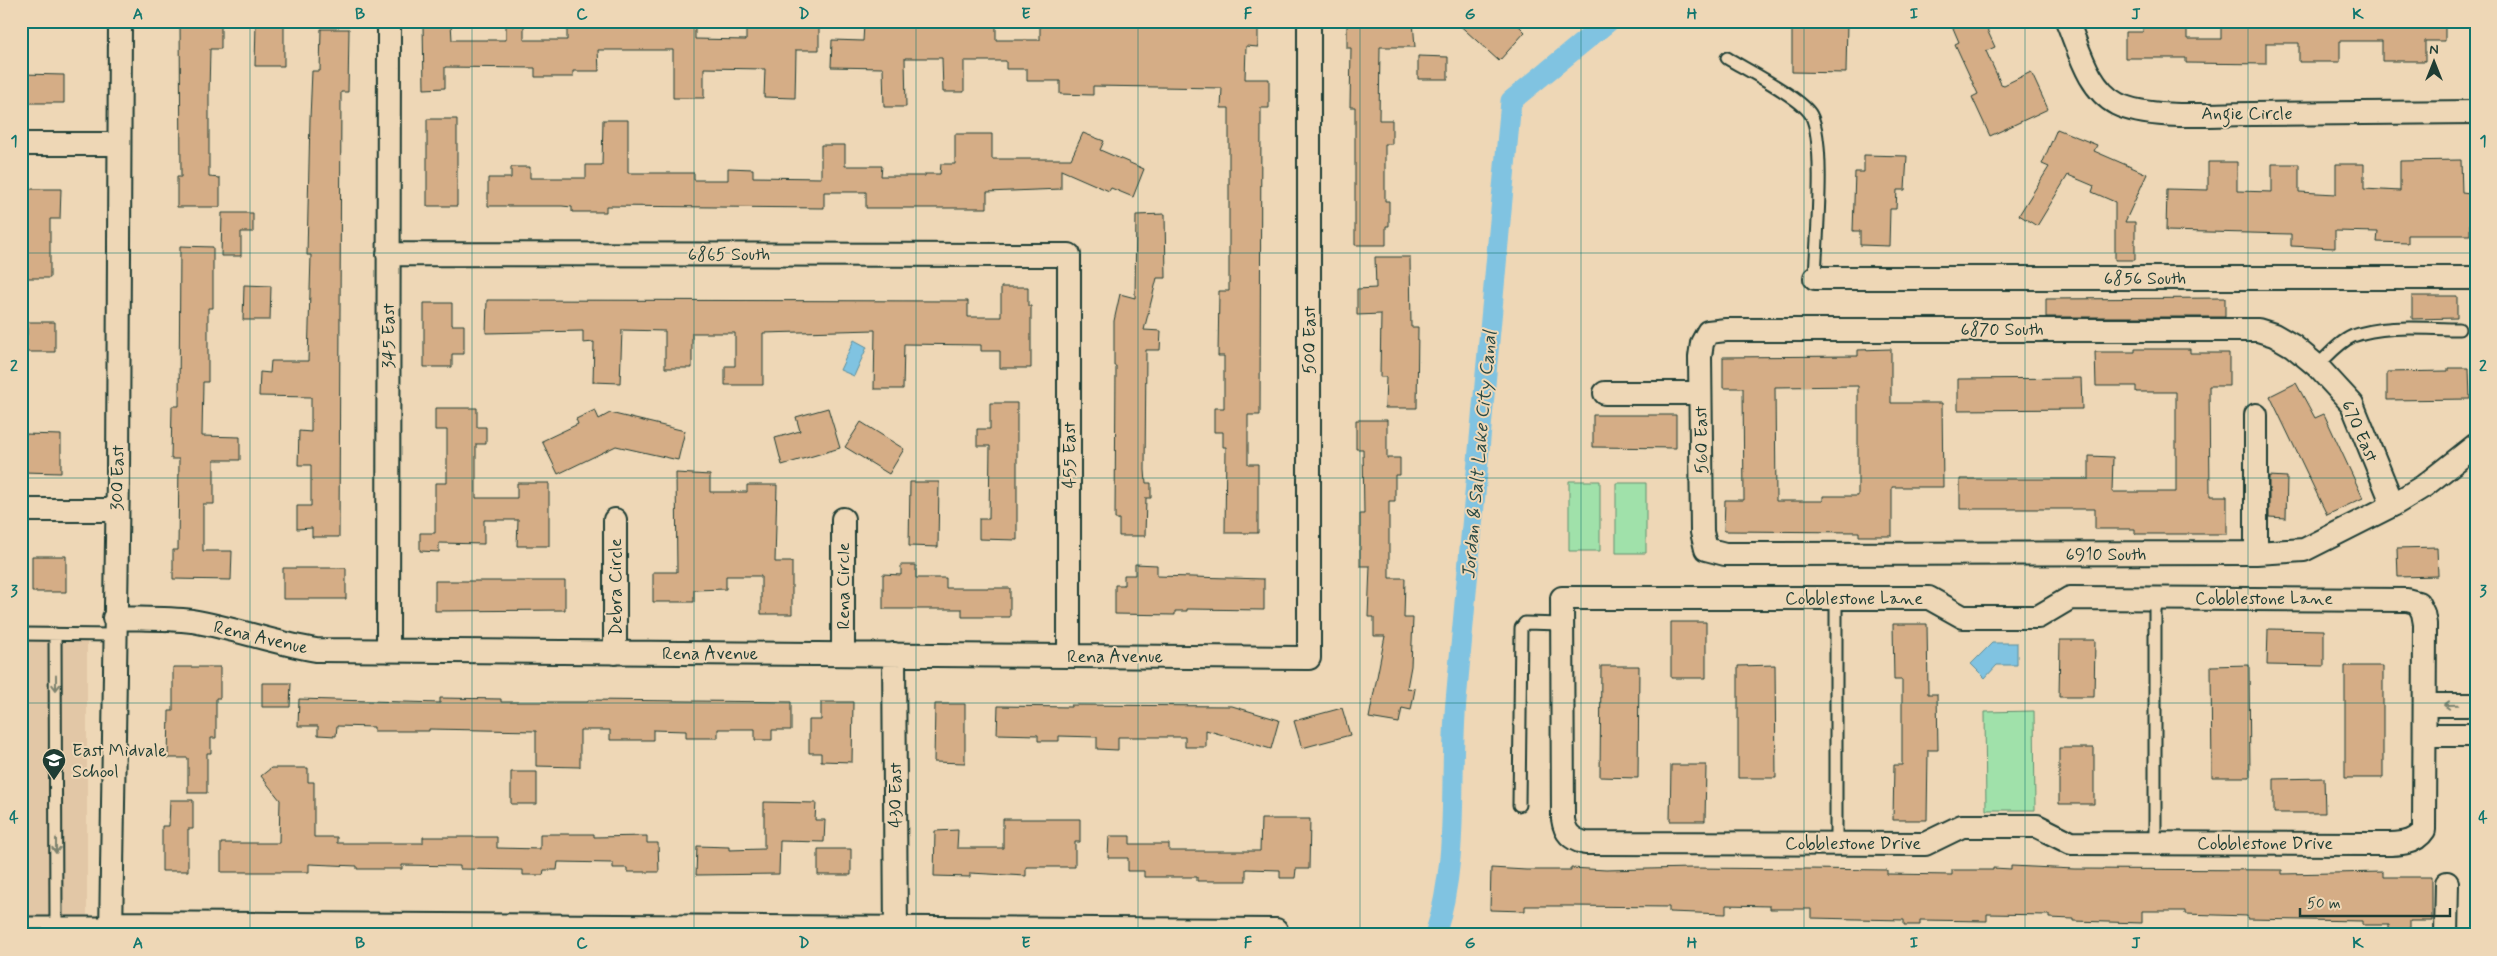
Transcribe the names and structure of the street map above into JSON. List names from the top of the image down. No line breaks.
{"streets":{"street":["Angie Circle","6865 South","6856 South","6870 South","345 East","500 East","670 East","560 East","455 East","300 East","6910 South","Rena Circle","Debra Circle","Cobblestone Lane","Rena Avenue","430 East","Cobblestone Drive"]},"crossings":[["6865 South","345 East"],["6865 South","455 East"],["6870 South","670 East"],["6870 South","560 East"],["345 East","Rena Avenue"],["500 East","Rena Avenue"],["670 East","6910 South"],["560 East","6910 South"],["455 East","Rena Avenue"],["300 East","Rena Avenue"],["Rena Circle","Rena Avenue"],["Debra Circle","Rena Avenue"],["Cobblestone Lane","Cobblestone Drive"],["Rena Avenue","430 East"]],"water":["Jordan & Salt Lake City Canal"],"places":{"school or university":["East Midvale School"]},"scale_bar":"50 m","north":"top","grid":{"columns":["A","B","C","D","E","F","G","H","I","J","K"],"rows":["1","2","3","4"]}}
